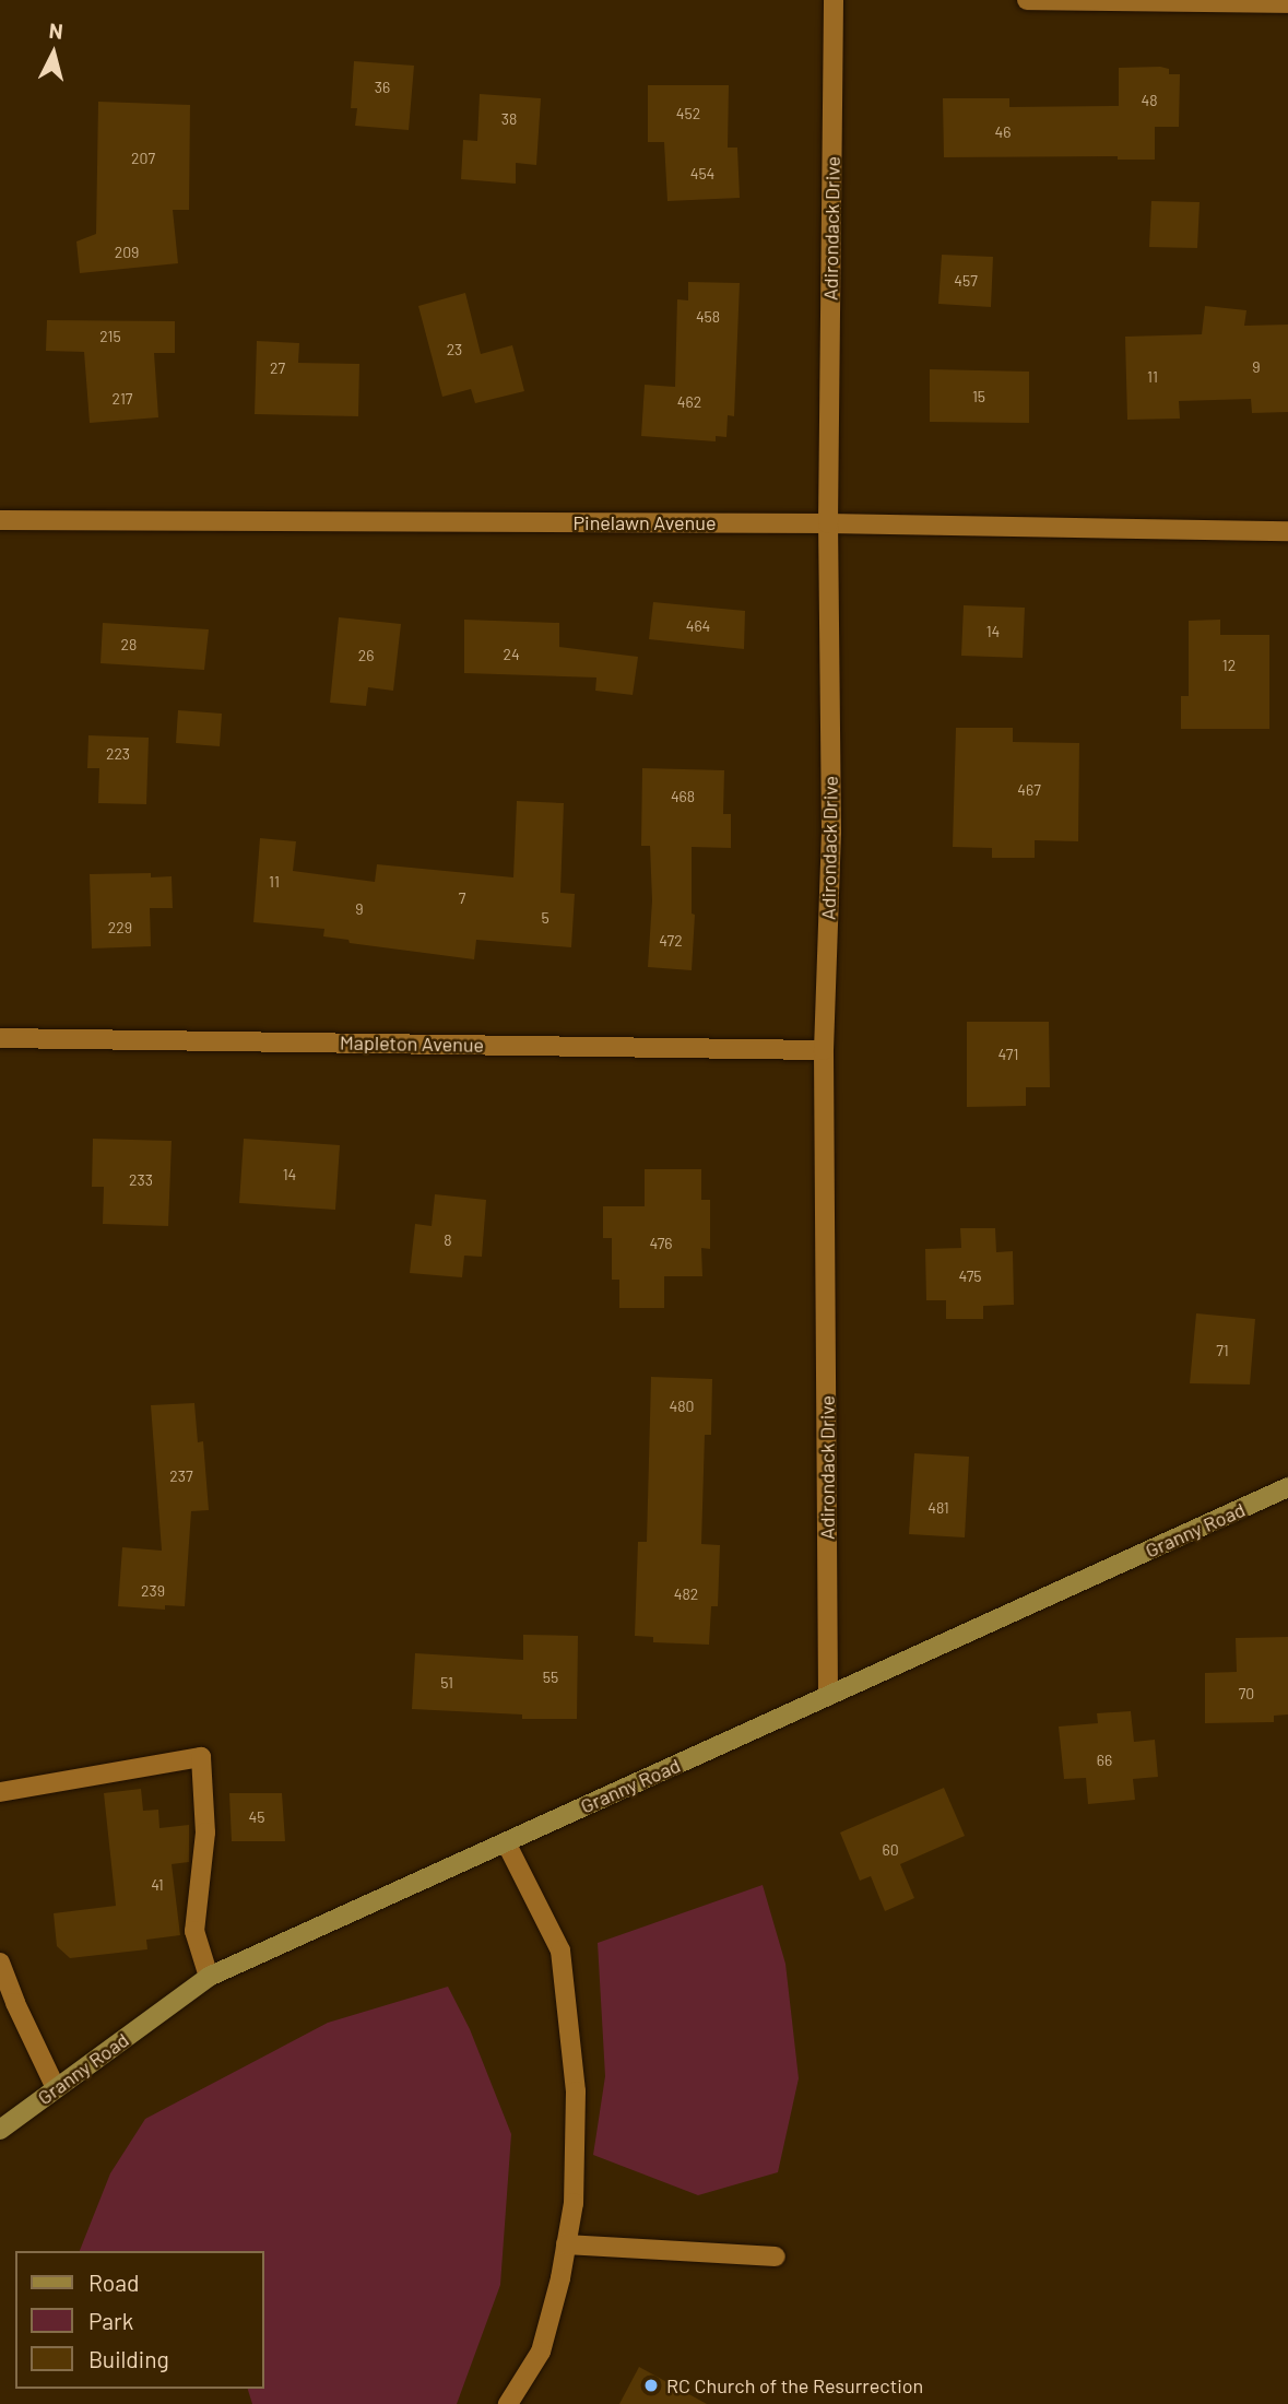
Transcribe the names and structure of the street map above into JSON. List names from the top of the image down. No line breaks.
{"streets":{"street":["Adirondack Drive","Pinelawn Avenue","Mapleton Avenue","Granny Road"]},"crossings":[["Adirondack Drive","Pinelawn Avenue"],["Adirondack Drive","Mapleton Avenue"],["Adirondack Drive","Granny Road"]],"places":["RC Church of the Resurrection"],"house_numbers":["36","48","452","38","46","207","454","209","457","458","215","23","9","27","11","15","217","462","464","14","28","24","26","12","223","467","468","11","7","9","5","229","472","471","14","233","8","476","475","71","480","237","481","239","482","55","51","70","66","45","60","41"],"legend":["Road","Park","Building"],"north":"top"}
